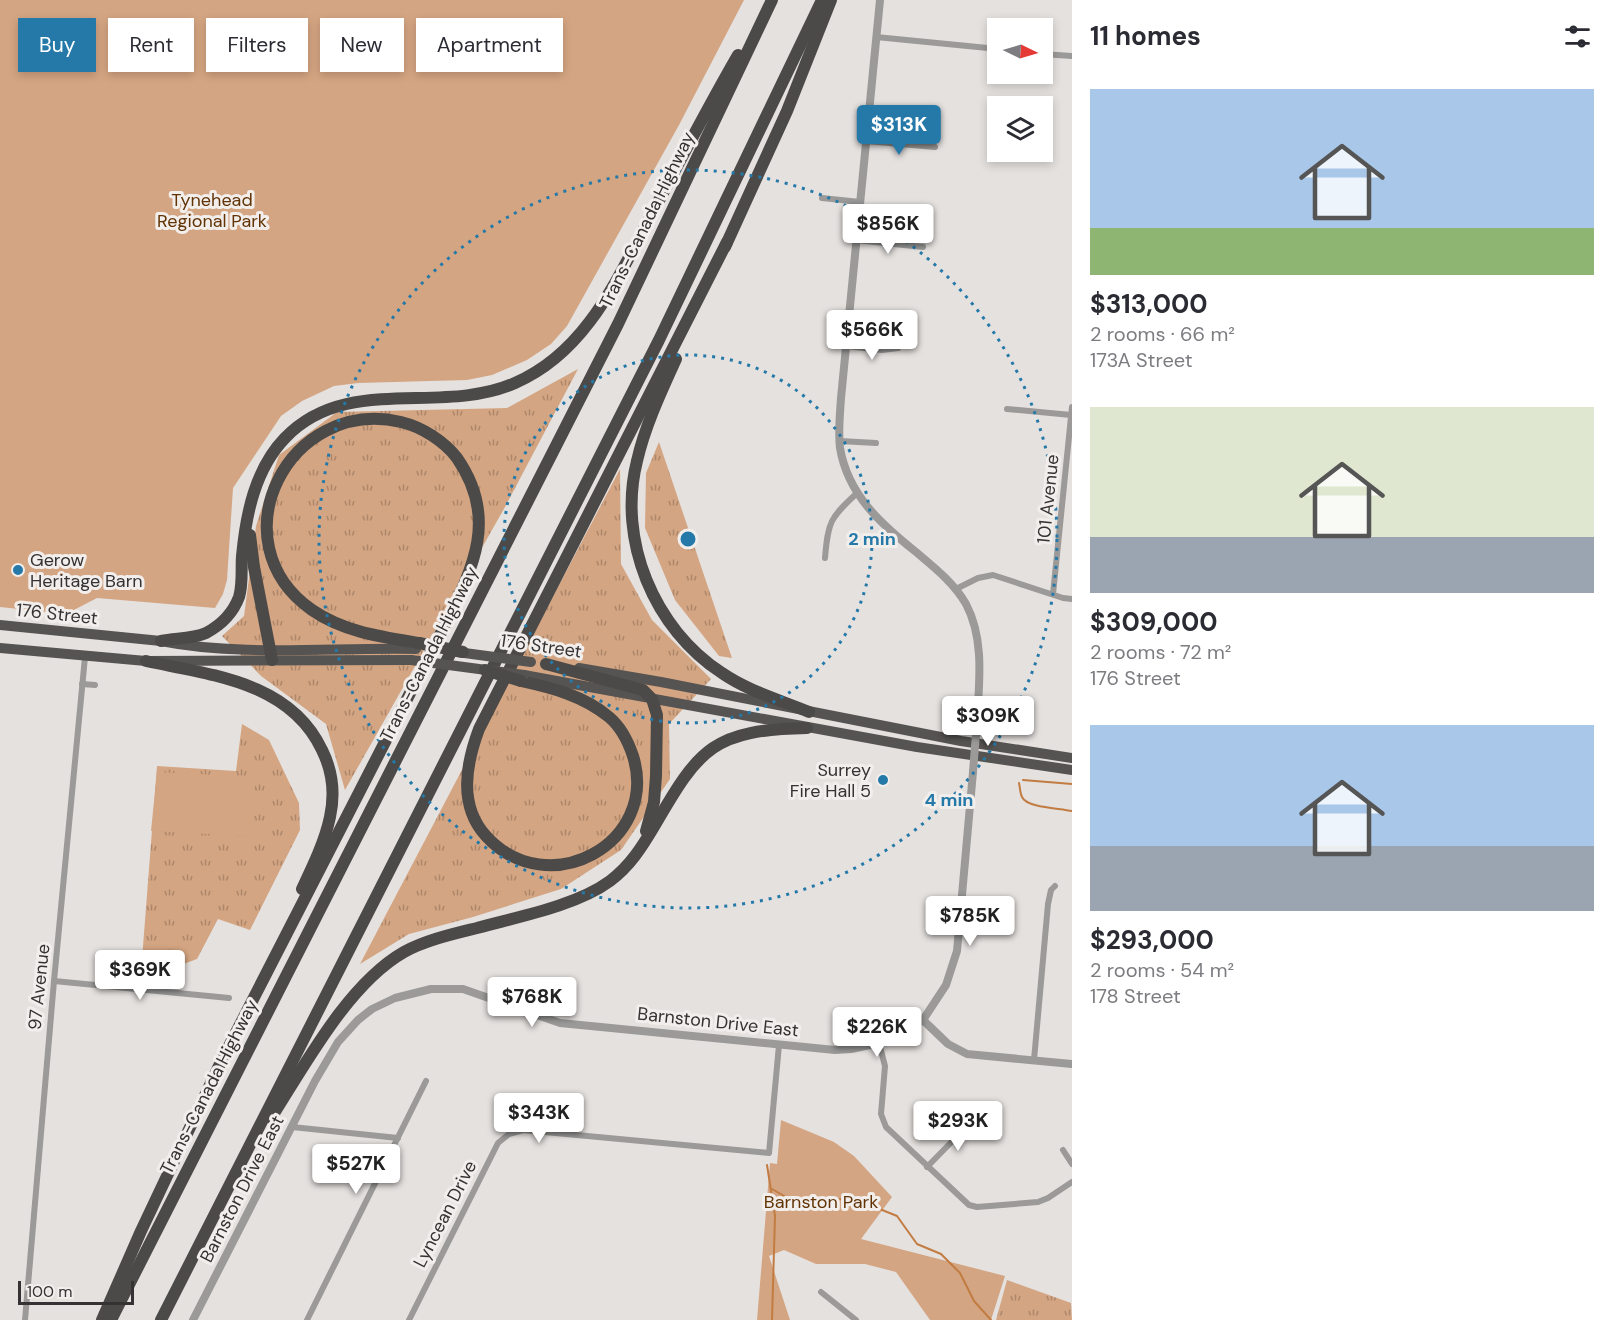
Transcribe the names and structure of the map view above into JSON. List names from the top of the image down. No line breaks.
{"streets":{"highway":["Trans-Canada Highway","176 Street"],"street":["101 Avenue","97 Avenue","Barnston Drive East","Lyncean Drive"]},"crossings":[["176 Street","97 Avenue"],["Barnston Drive East","Lyncean Drive"]],"parks":["Tynehead Regional Park","Barnston Park"],"places":["Gerow Heritage Barn","Surrey Fire Hall 5"],"scale_bar":"100 m","north":"right","page":{"heading":"11 homes","chip":["Buy","Rent","Filters","New","Apartment"],"list":[{"name":"$313,000","note":"2 rooms · 66 m² · 173A Street"},{"name":"$309,000","note":"2 rooms · 72 m² · 176 Street"},{"name":"$293,000","note":"2 rooms · 54 m² · 178 Street"}],"price":["$313K","$856K","$566K","$309K","$785K","$369K","$768K","$226K","$343K","$293K","$527K"],"scale":"100 m"},"rings":["2 min","4 min"]}
